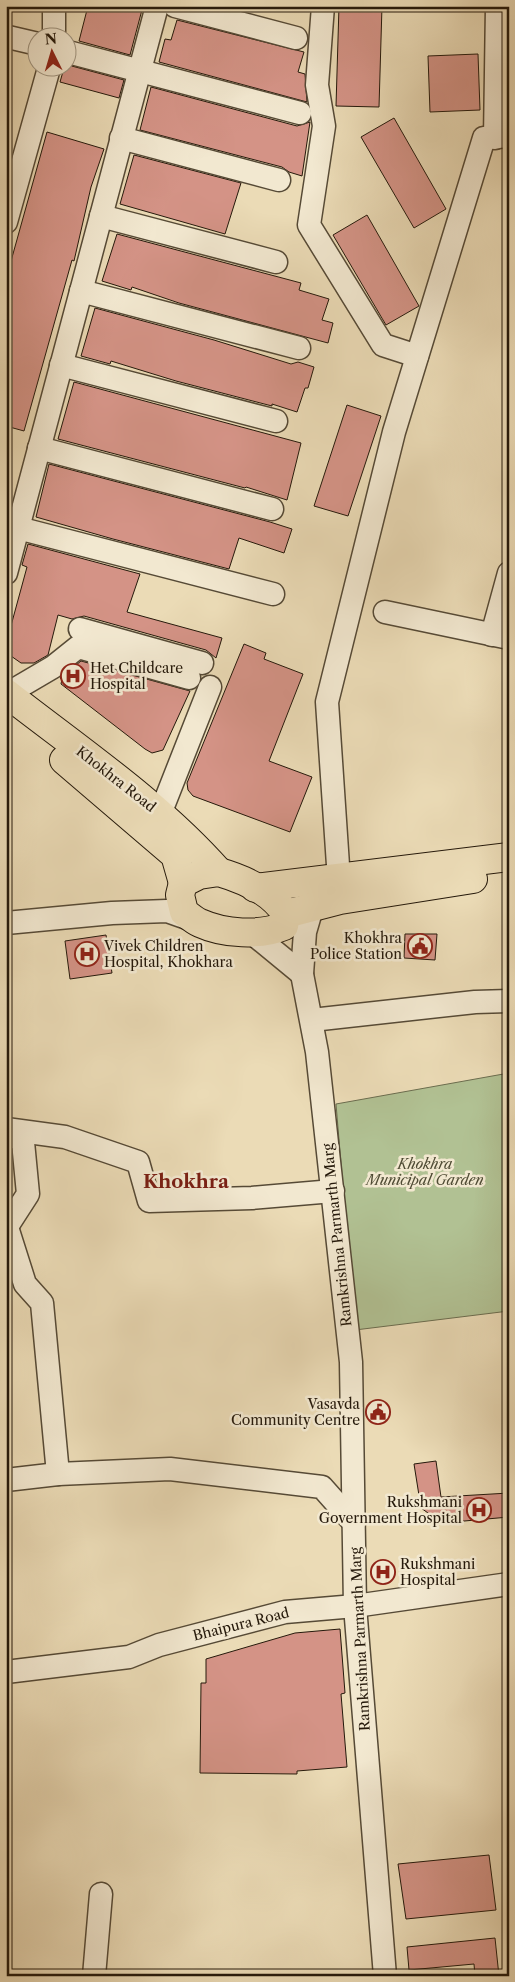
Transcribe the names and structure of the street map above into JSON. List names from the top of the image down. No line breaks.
{"streets":{"main road":["Khokhra Road"],"street":["Ramkrishna Parmarth Marg","Bhaipura Road"]},"crossings":[["Ramkrishna Parmarth Marg","Bhaipura Road"]],"districts":["Khokhra"],"parks":["Khokhra Municipal Garden"],"places":{"hospital":["Het Childcare Hospital","Vivek Children Hospital, Khokhara","Rukshmani Government Hospital","Rukshmani Hospital"],"public building":["Khokhra Police Station","Vasavda Community Centre"]},"north":"top"}
